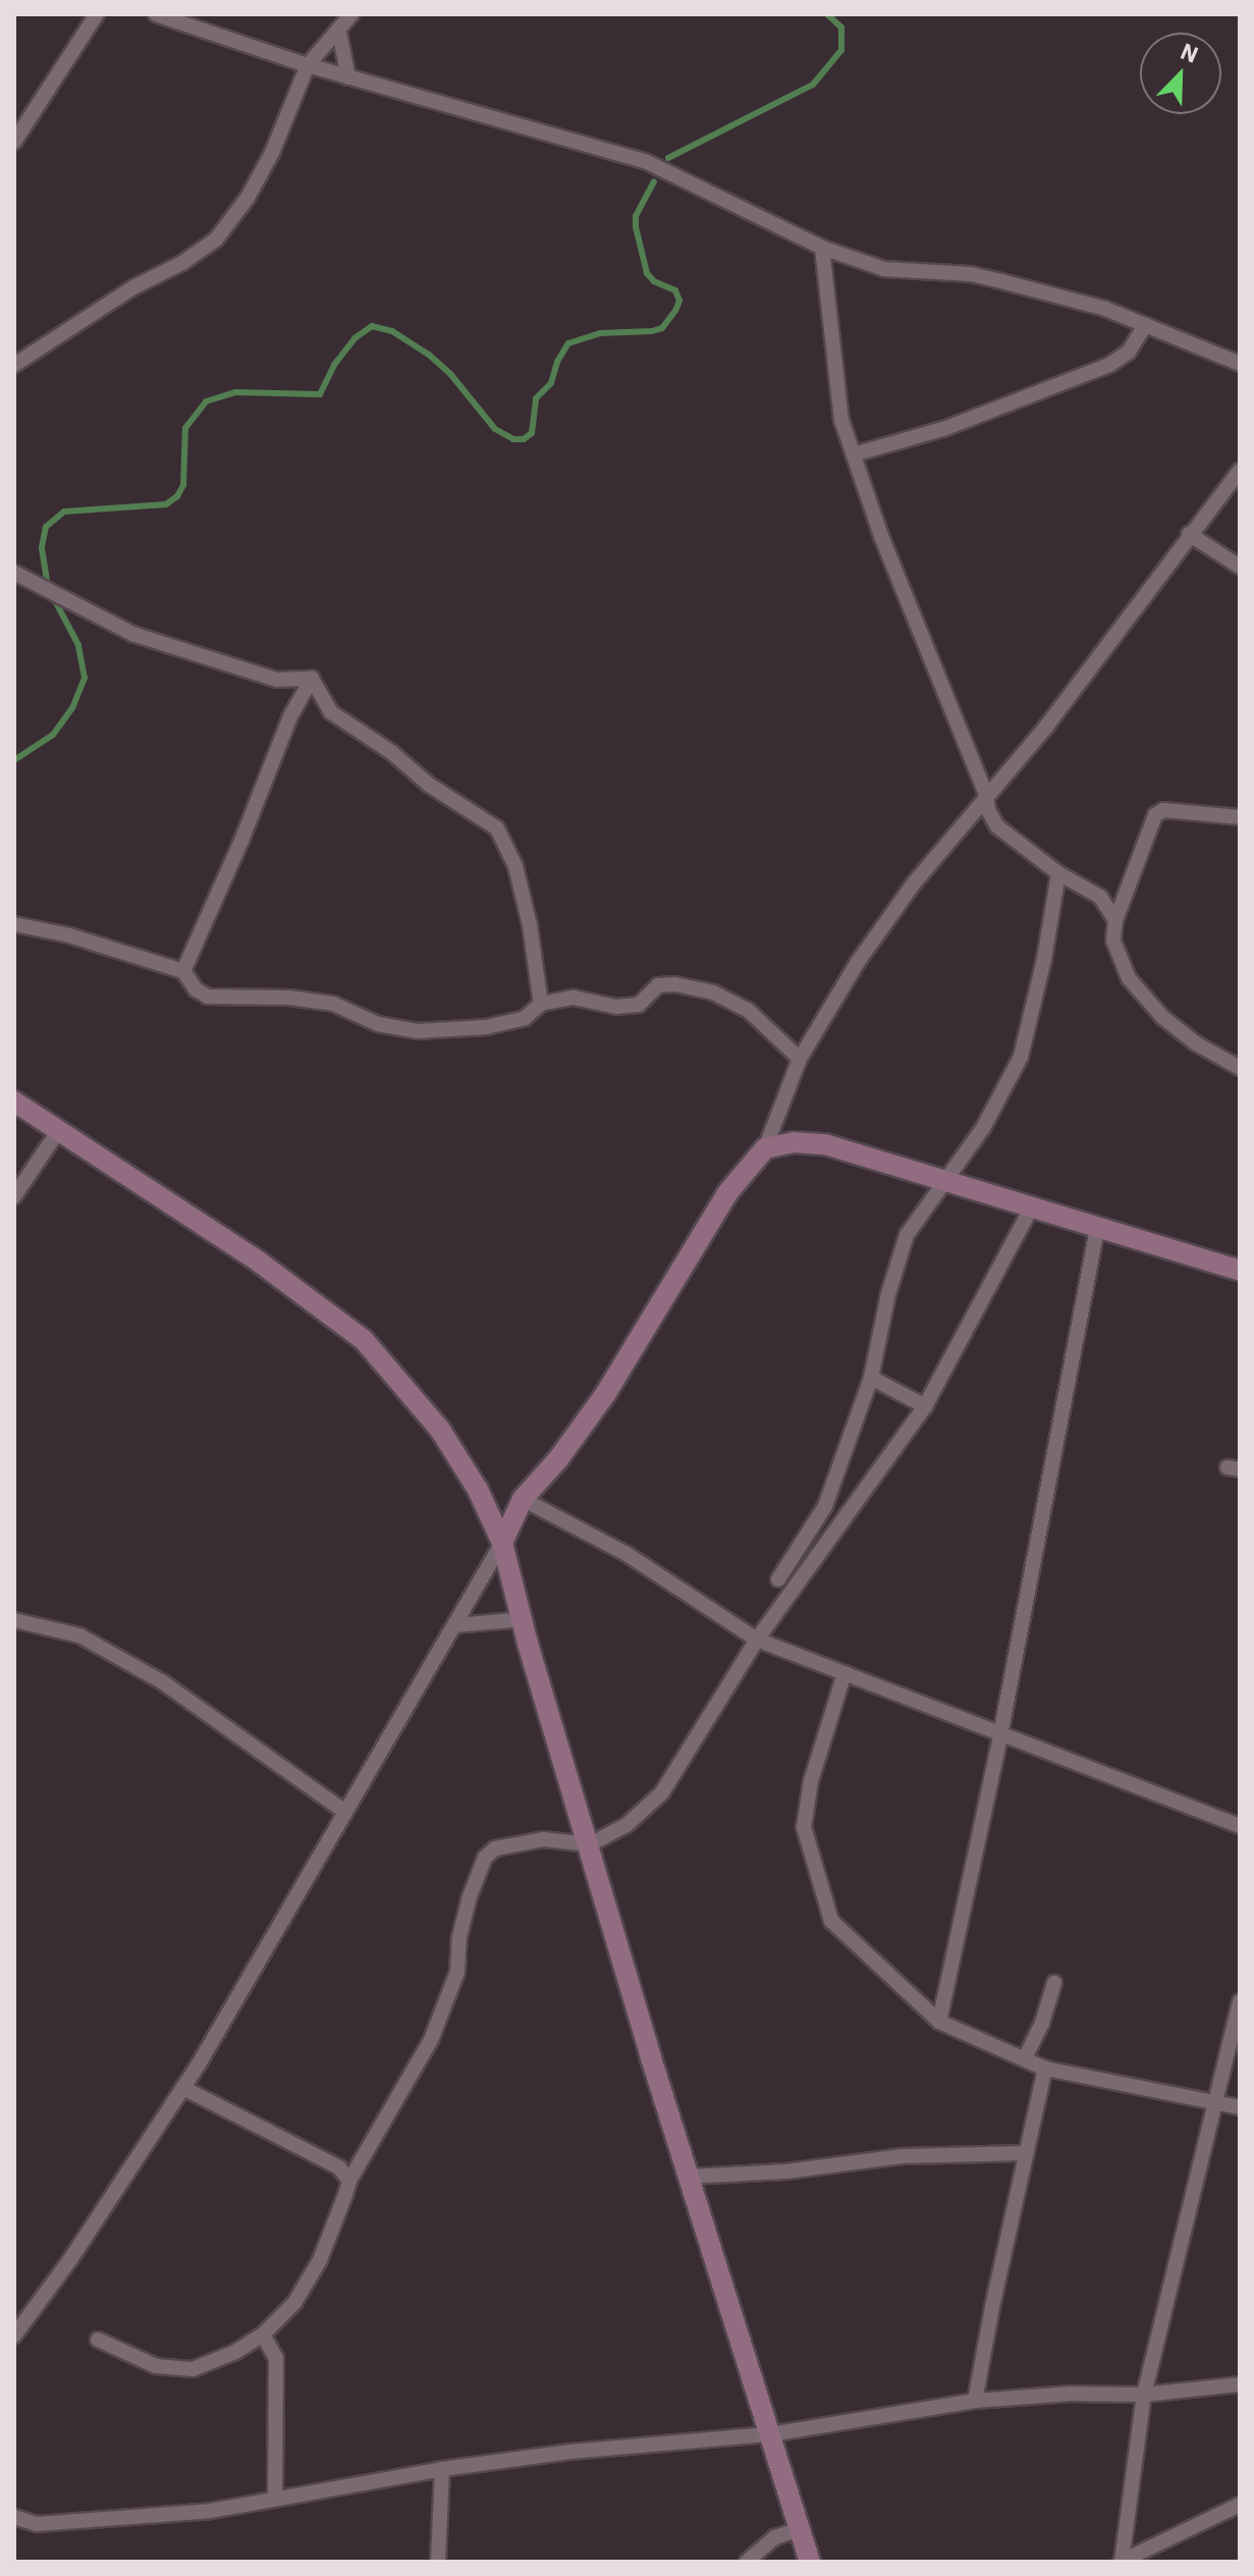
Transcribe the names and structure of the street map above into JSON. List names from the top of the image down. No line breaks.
{"north":"top right"}
